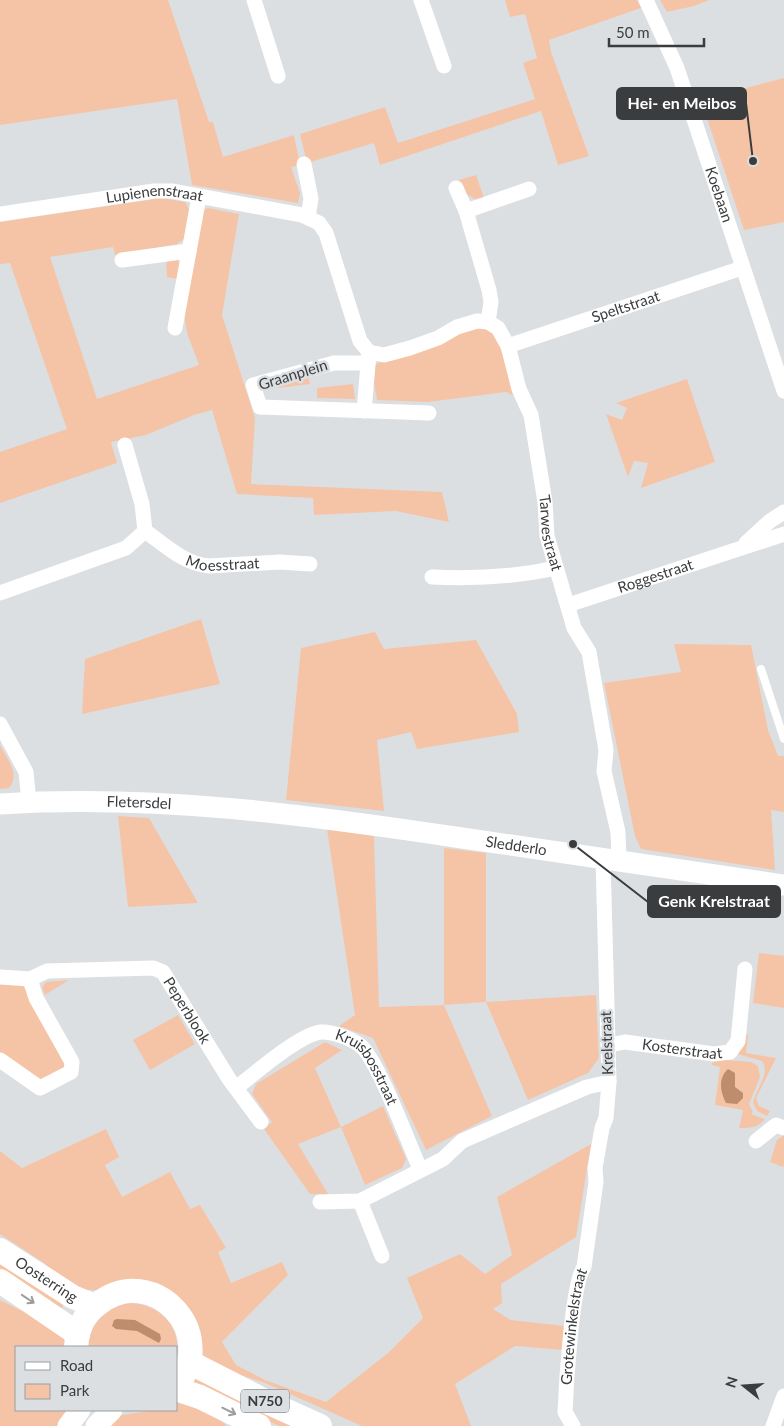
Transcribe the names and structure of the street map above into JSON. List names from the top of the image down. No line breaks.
{"streets":{"main road":["Oosterring","N750"],"street":["Koebaan","Lupienenstraat","Speltstraat","Graanplein","Tarwestraat","Moesstraat","Roggestraat","Fletersdel","Sledderlo","Peperblook","Krelstraat","Kosterstraat","Kruisbosstraat","Grotewinkelstraat"]},"crossings":[["Koebaan","Speltstraat"],["Speltstraat","Tarwestraat"],["Tarwestraat","Roggestraat"],["Tarwestraat","Sledderlo"],["Tarwestraat","Krelstraat"],["Fletersdel","Sledderlo"],["Sledderlo","Krelstraat"],["Peperblook","Kruisbosstraat"],["Krelstraat","Kosterstraat"],["Krelstraat","Grotewinkelstraat"],["Oosterring","N750"]],"places":["Hei- en Meibos","Genk Krelstraat"],"legend":["Road","Park"],"scale_bar":"50 m","north":"left"}
